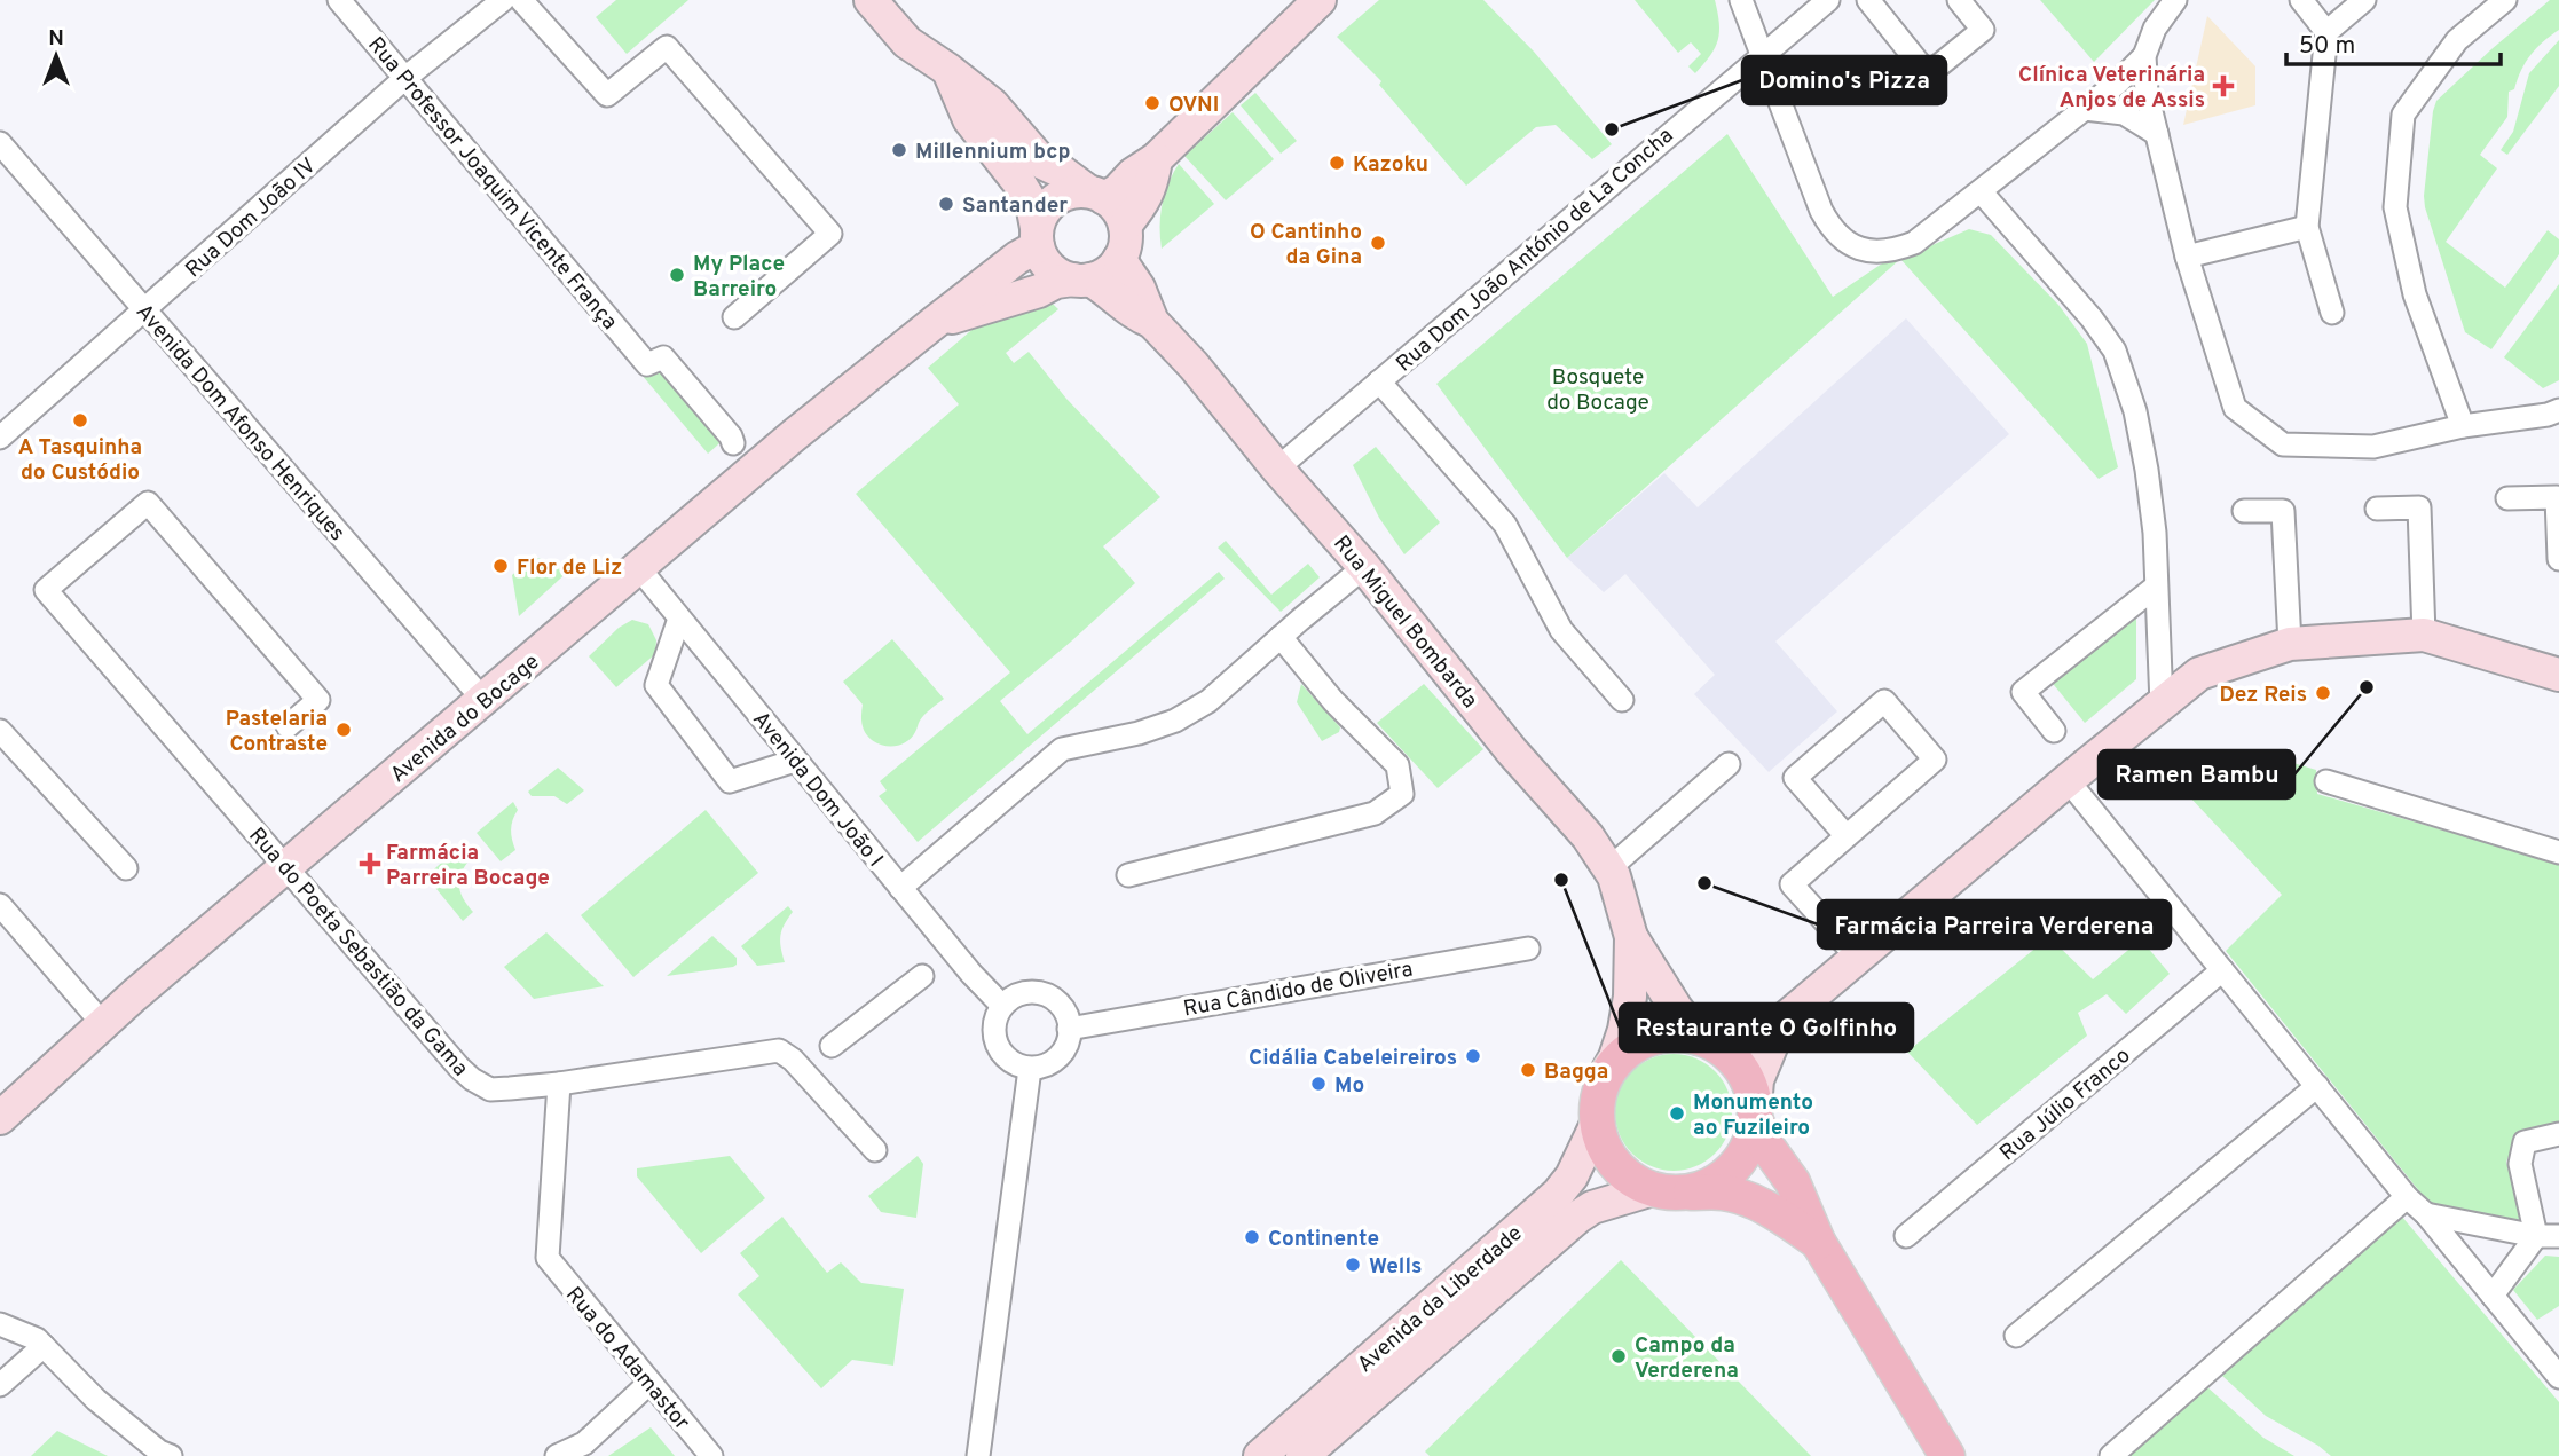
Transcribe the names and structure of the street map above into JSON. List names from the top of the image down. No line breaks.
{"streets":{"main road":["Rua Miguel Bombarda","Avenida do Bocage","Avenida da Liberdade"],"street":["Rua Professor Joaquim Vicente França","Rua Dom João IV","Rua Dom João António de La Concha","Avenida Dom Afonso Henriques","Avenida Dom João I","Rua do Poeta Sebastião da Gama","Rua Cândido de Oliveira","Rua Júlio Franco","Rua do Adamastor"]},"crossings":[["Rua Professor Joaquim Vicente França","Rua Dom João IV"],["Rua Dom João IV","Avenida Dom Afonso Henriques"],["Rua Dom João António de La Concha","Rua Miguel Bombarda"],["Avenida Dom Afonso Henriques","Avenida do Bocage"],["Rua Miguel Bombarda","Avenida do Bocage"],["Rua Miguel Bombarda","Avenida da Liberdade"],["Avenida do Bocage","Avenida Dom João I"],["Avenida do Bocage","Rua do Poeta Sebastião da Gama"],["Avenida Dom João I","Rua Cândido de Oliveira"],["Rua do Poeta Sebastião da Gama","Rua do Adamastor"]],"parks":["Bosquete do Bocage"],"places":{"health":["Clínica Veterinária Anjos de Assis","Farmácia Parreira Bocage"],"other":["OVNI","Domino's Pizza","Millennium bcp","Kazoku","Santander","O Cantinho da Gina","My Place Barreiro","A Tasquinha do Custódio","Flor de Liz","Ramen Bambu","Dez Reis","Pastelaria Contraste","Restaurante O Golfinho","Farmácia Parreira Verderena","Cidália Cabeleireiros","Bagga","Mo","Monumento ao Fuzileiro","Continente","Wells","Campo da Verderena"]},"scale_bar":"50 m","north":"top"}
